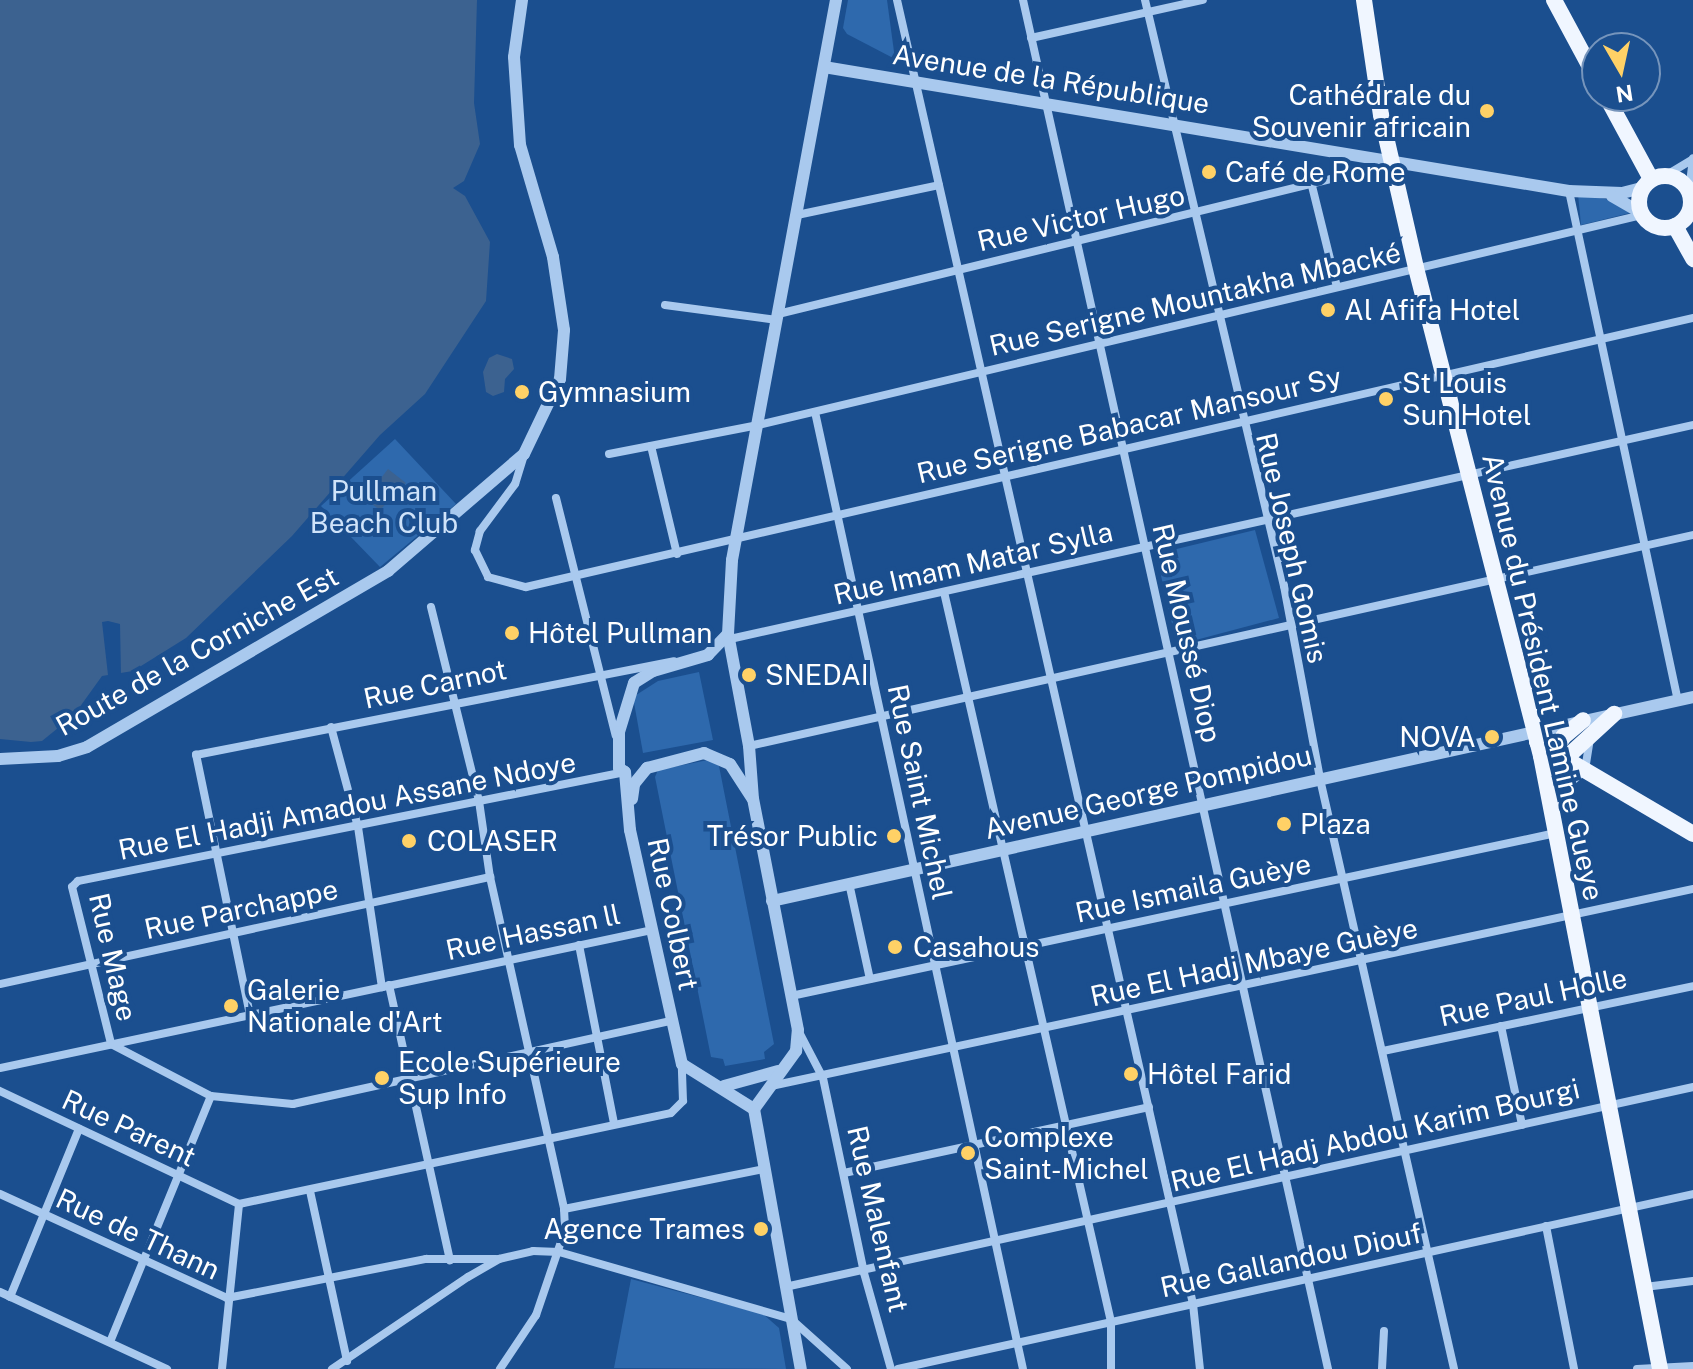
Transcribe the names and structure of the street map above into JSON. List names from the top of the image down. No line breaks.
{"streets":{"main road":["Avenue du Président Lamine Gueye"],"street":["Avenue de la République","Rue Victor Hugo","Rue Serigne Mountakha Mbacké","Rue Serigne Babacar Mansour Sy","Rue Joseph Gomis","Rue Imam Matar Sylla","Rue Moussé Diop","Route de la Corniche Est","Rue Carnot","Rue Saint Michel","Avenue George Pompidou","Rue El Hadji Amadou Assane Ndoye","Rue Ismaila Guèye","Rue Parchappe","Rue Colbert","Rue Hassan ll","Rue Mage","Rue El Hadj Mbaye Guèye","Rue Paul Holle","Rue Parent","Rue El Hadj Abdou Karim Bourgi","Rue Malenfant","Rue de Thann","Rue Gallandou Diouf"]},"crossings":[["Avenue de la République","Rue Victor Hugo"],["Avenue de la République","Rue Serigne Mountakha Mbacké"],["Avenue de la République","Rue Joseph Gomis"],["Avenue de la République","Rue Moussé Diop"],["Avenue de la République","Avenue du Président Lamine Gueye"],["Rue Victor Hugo","Rue Joseph Gomis"],["Rue Victor Hugo","Rue Moussé Diop"],["Rue Victor Hugo","Avenue du Président Lamine Gueye"],["Rue Serigne Mountakha Mbacké","Rue Joseph Gomis"],["Rue Serigne Mountakha Mbacké","Rue Moussé Diop"],["Rue Serigne Mountakha Mbacké","Avenue du Président Lamine Gueye"],["Rue Serigne Mountakha Mbacké","Rue Saint Michel"],["Rue Serigne Babacar Mansour Sy","Rue Joseph Gomis"],["Rue Serigne Babacar Mansour Sy","Rue Moussé Diop"],["Rue Serigne Babacar Mansour Sy","Route de la Corniche Est"],["Rue Serigne Babacar Mansour Sy","Avenue du Président Lamine Gueye"],["Rue Serigne Babacar Mansour Sy","Rue Saint Michel"],["Rue Joseph Gomis","Rue Imam Matar Sylla"],["Rue Joseph Gomis","Avenue George Pompidou"],["Rue Joseph Gomis","Rue Ismaila Guèye"],["Rue Joseph Gomis","Rue El Hadj Mbaye Guèye"],["Rue Joseph Gomis","Rue Paul Holle"],["Rue Joseph Gomis","Rue El Hadj Abdou Karim Bourgi"],["Rue Joseph Gomis","Rue Gallandou Diouf"],["Rue Imam Matar Sylla","Rue Moussé Diop"],["Rue Imam Matar Sylla","Avenue du Président Lamine Gueye"],["Rue Imam Matar Sylla","Rue Saint Michel"],["Rue Moussé Diop","Avenue George Pompidou"],["Rue Moussé Diop","Rue Ismaila Guèye"],["Rue Moussé Diop","Rue El Hadj Mbaye Guèye"],["Rue Moussé Diop","Rue El Hadj Abdou Karim Bourgi"],["Rue Moussé Diop","Rue Gallandou Diouf"],["Avenue du Président Lamine Gueye","Avenue George Pompidou"],["Avenue du Président Lamine Gueye","Rue Ismaila Guèye"],["Avenue du Président Lamine Gueye","Rue El Hadj Mbaye Guèye"],["Avenue du Président Lamine Gueye","Rue Paul Holle"],["Avenue du Président Lamine Gueye","Rue El Hadj Abdou Karim Bourgi"],["Avenue du Président Lamine Gueye","Rue Gallandou Diouf"],["Rue Carnot","Rue El Hadji Amadou Assane Ndoye"],["Rue Saint Michel","Avenue George Pompidou"],["Rue Saint Michel","Rue Ismaila Guèye"],["Rue Saint Michel","Rue El Hadj Mbaye Guèye"],["Rue Saint Michel","Rue El Hadj Abdou Karim Bourgi"],["Rue Saint Michel","Rue Gallandou Diouf"],["Rue El Hadji Amadou Assane Ndoye","Rue Colbert"],["Rue El Hadji Amadou Assane Ndoye","Rue Mage"],["Rue Parchappe","Rue Mage"],["Rue Colbert","Rue Hassan ll"],["Rue Hassan ll","Rue Mage"],["Rue El Hadj Mbaye Guèye","Rue Malenfant"],["Rue El Hadj Abdou Karim Bourgi","Rue Malenfant"]],"parks":["Pullman Beach Club"],"places":["Cathédrale du Souvenir africain","Café de Rome","Al Afifa Hotel","Gymnasium","St Louis Sun Hotel","Hôtel Pullman","SNEDAI","NOVA","Plaza","Trésor Public","COLASER","Casahous","Galerie Nationale d'Art","Hôtel Farid","Ecole Supérieure Sup Info","Complexe Saint-Michel","Agence Trames"],"north":"bottom"}
